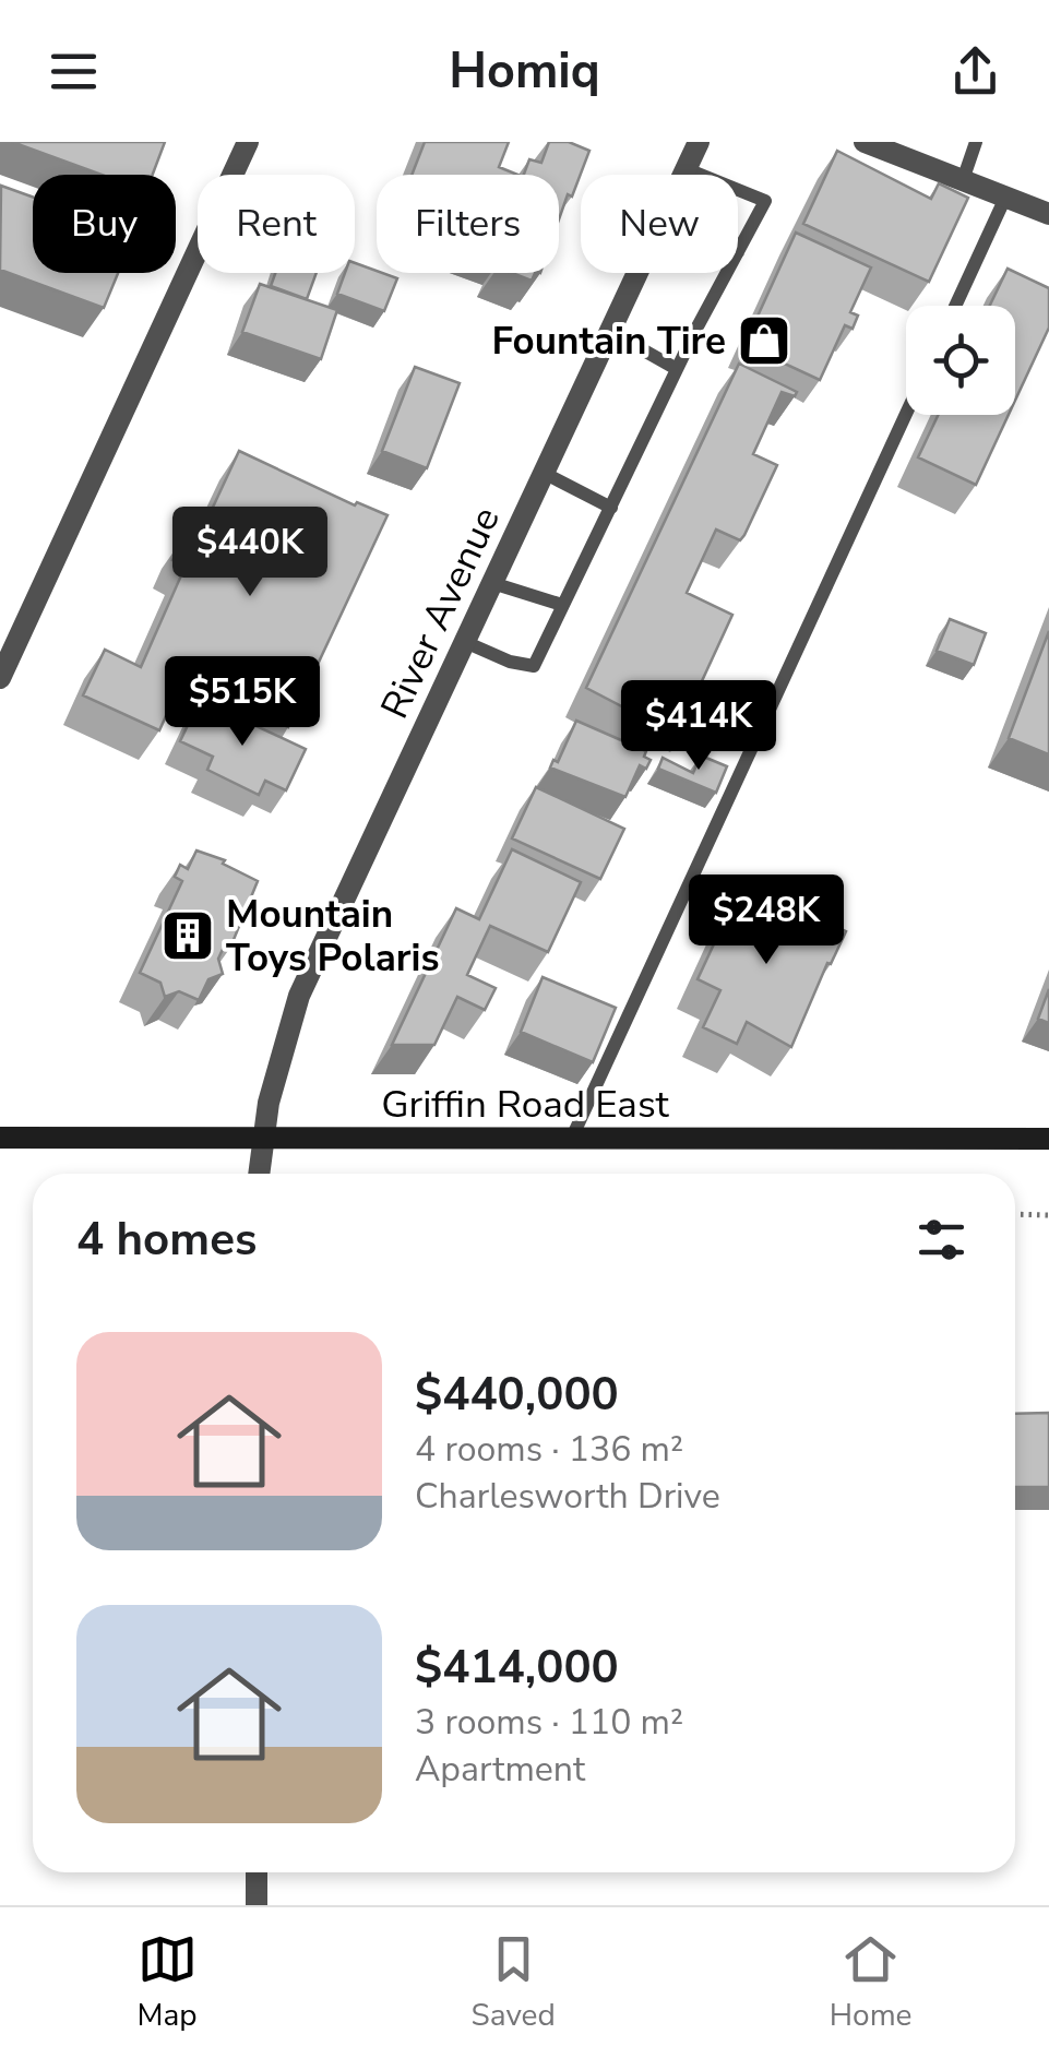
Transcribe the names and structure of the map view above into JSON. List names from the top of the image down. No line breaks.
{"streets":{"main road":["Griffin Road East"],"street":["River Avenue"]},"crossings":[["River Avenue","Griffin Road East"]],"places":{"shop":["Fountain Tire"],"building":["Mountain Toys Polaris"]},"page":{"header":"Homiq","chip":["Buy","Rent","Filters","New"],"price":["$440K","$515K","$414K","$248K"],"heading":"4 homes","list":[{"name":"$440,000","note":"4 rooms · 136 m² · Charlesworth Drive"},{"name":"$414,000","note":"3 rooms · 110 m² · Apartment"}],"tabs":["Map","Saved","Home"]}}
